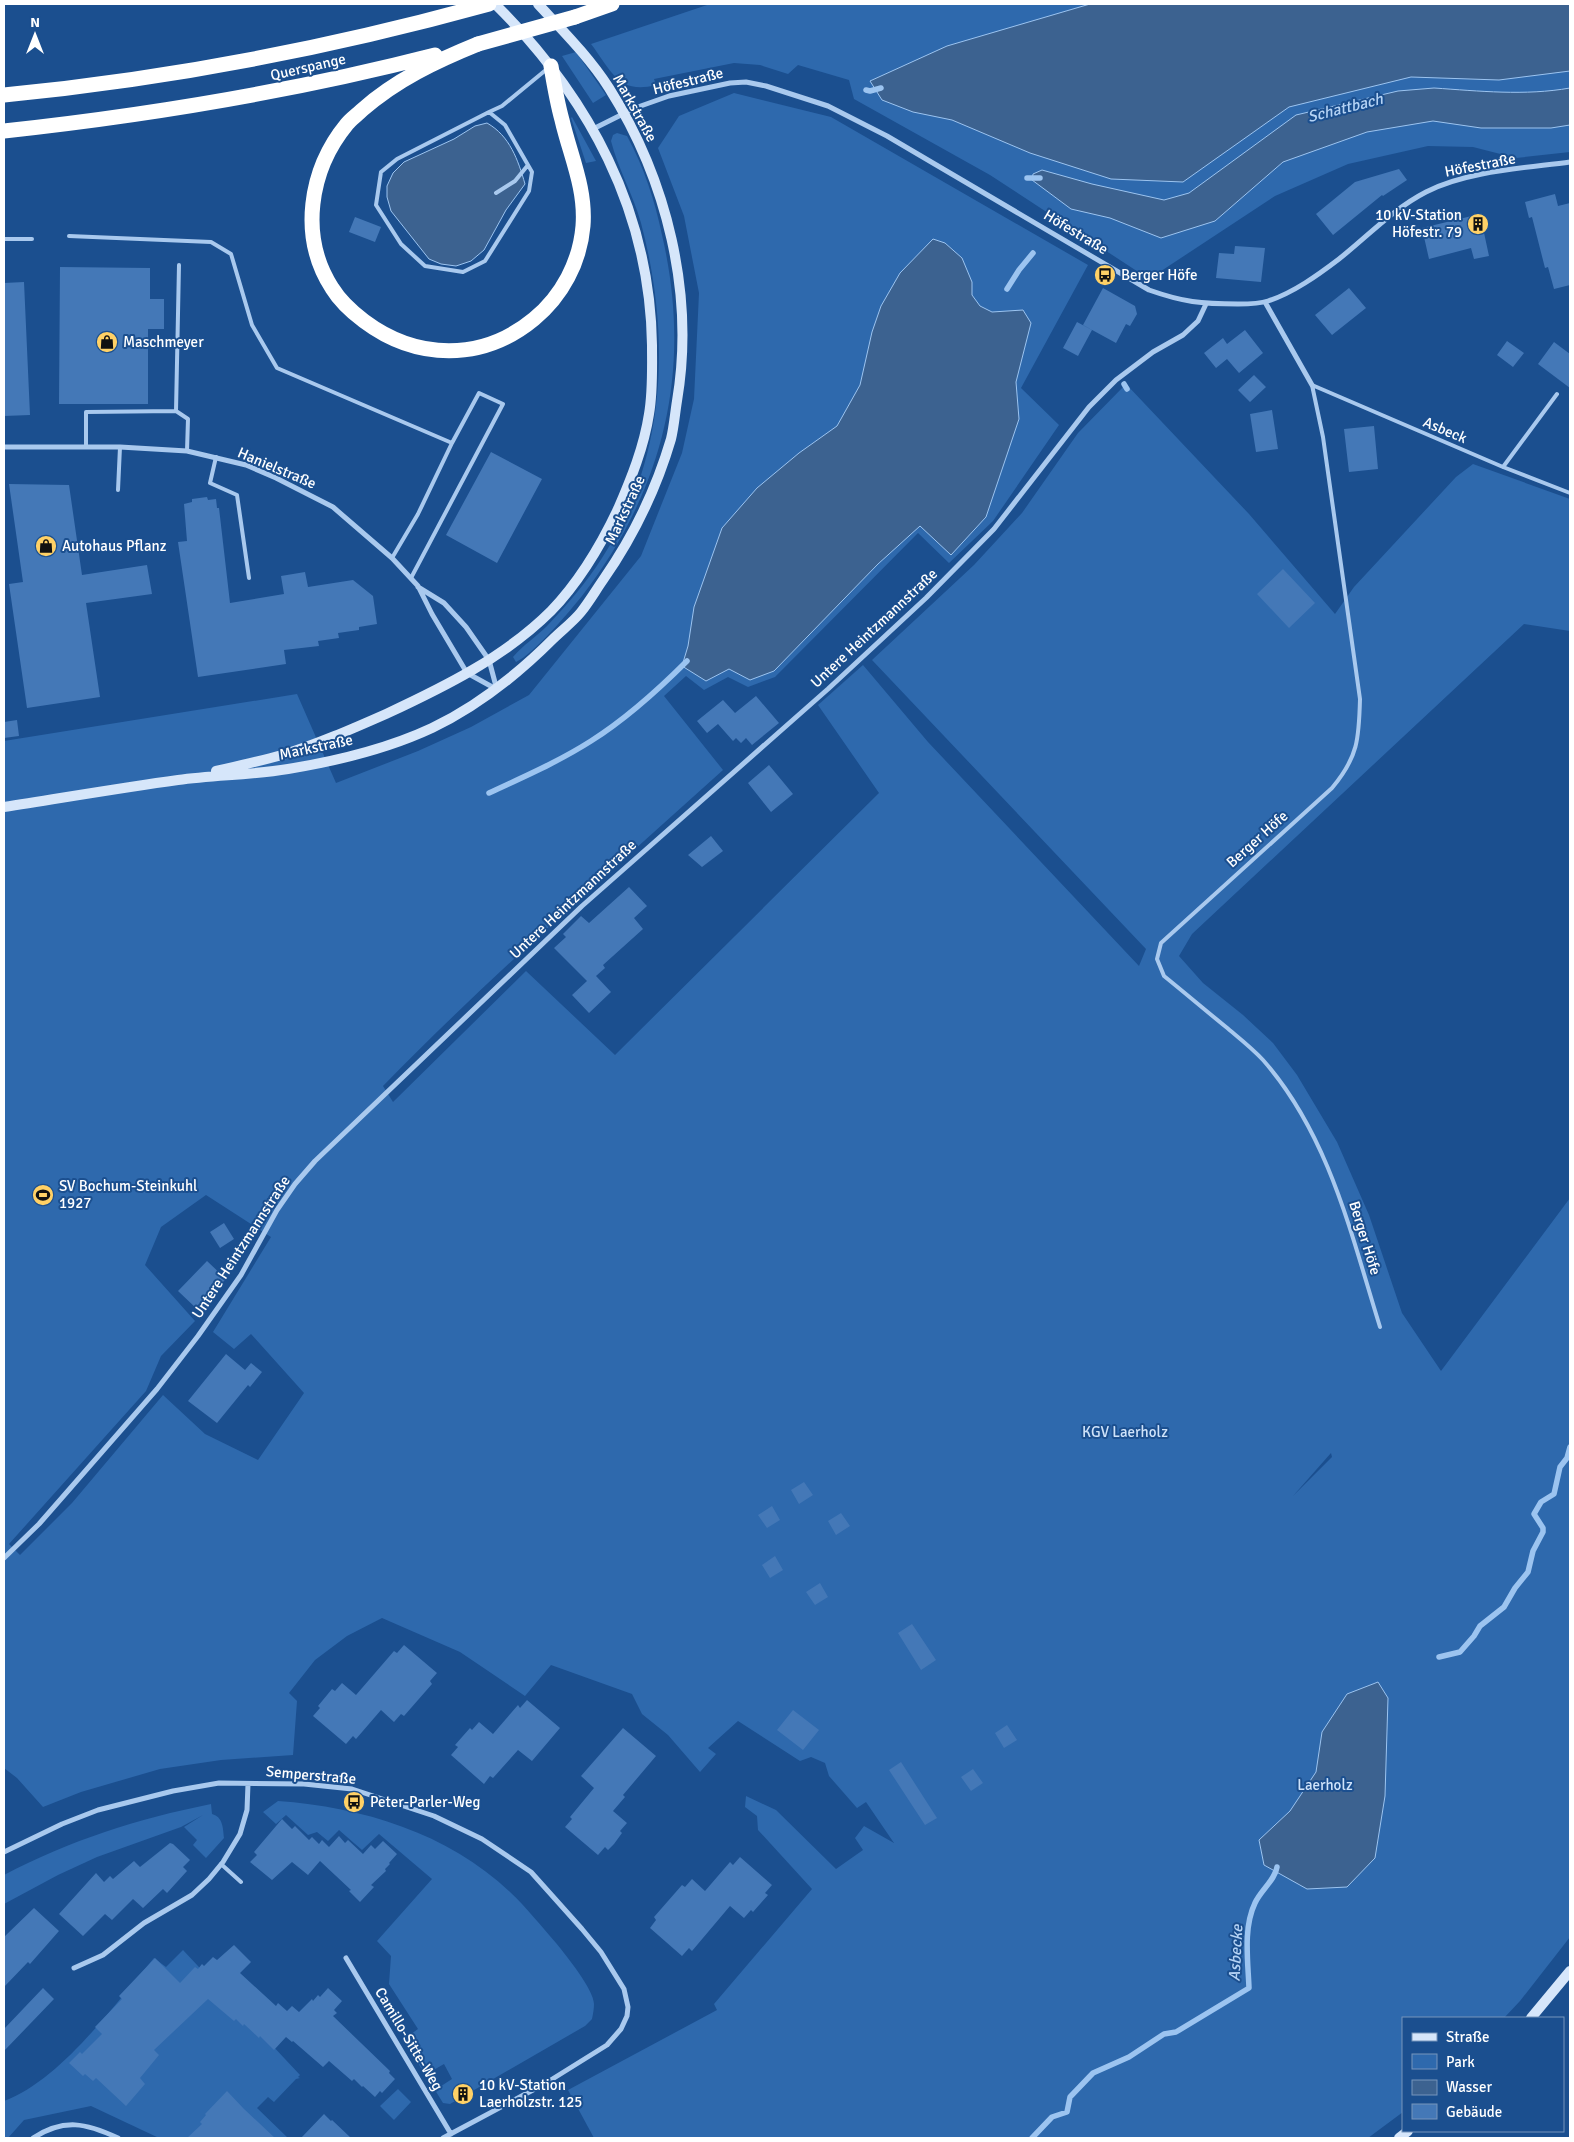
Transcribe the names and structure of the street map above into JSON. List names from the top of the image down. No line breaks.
{"streets":{"highway":["Querspange"],"main road":["Markstraße"],"street":["Höfestraße","Hanielstraße","Untere Heintzmannstraße","Berger Höfe","Semperstraße","Camillo-Sitte-Weg"],"lane":["Asbeck"]},"crossings":[["Höfestraße","Markstraße"],["Höfestraße","Untere Heintzmannstraße"],["Höfestraße","Berger Höfe"],["Markstraße","Hanielstraße"],["Asbeck","Berger Höfe"],["Semperstraße","Camillo-Sitte-Weg"]],"water":["Schattbach","Asbecke"],"parks":["KGV Laerholz","Laerholz"],"places":{"building":["10 kV-Station Höfestr. 79","10 kV-Station Laerholzstr. 125"],"bus stop":["Berger Höfe","Peter-Parler-Weg"],"shop":["Maschmeyer","Autohaus Pflanz"],"sports":["SV Bochum-Steinkuhl 1927"]},"legend":["Straße","Park","Wasser","Gebäude"],"north":"top"}
